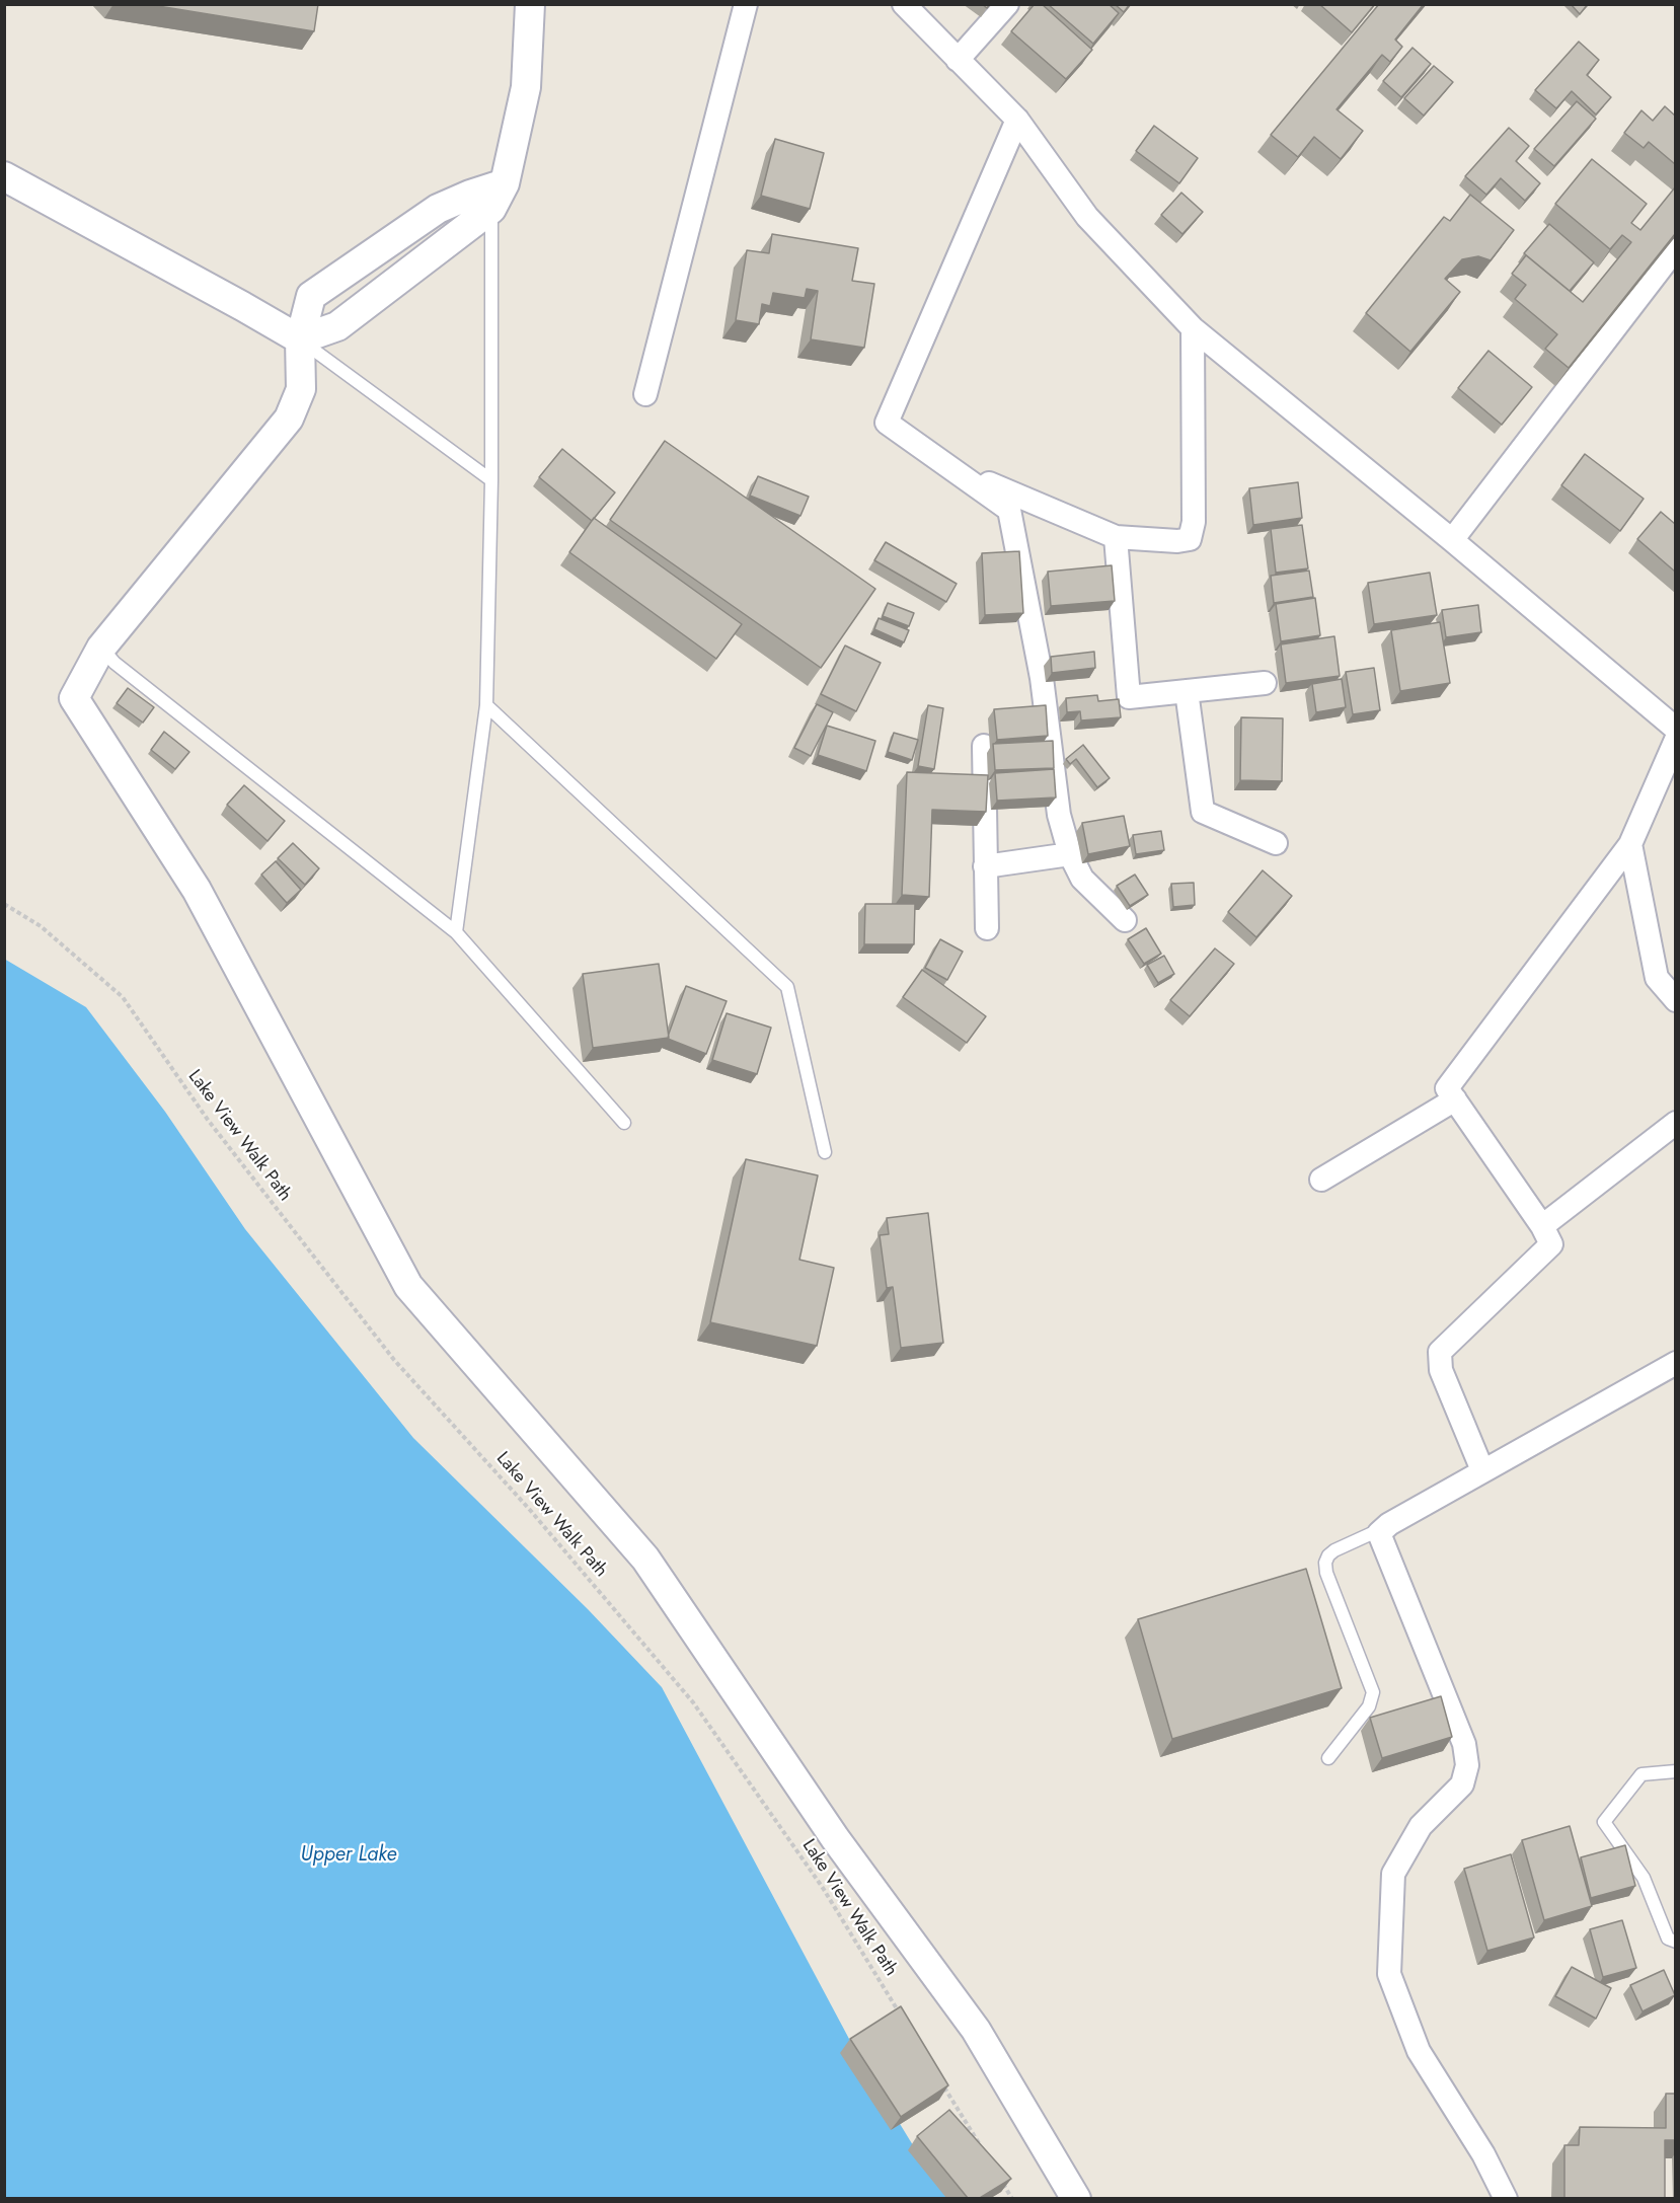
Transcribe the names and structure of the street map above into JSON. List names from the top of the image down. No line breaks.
{"streets":{"path":["Lake View Walk Path"]},"water":["Upper Lake"]}
